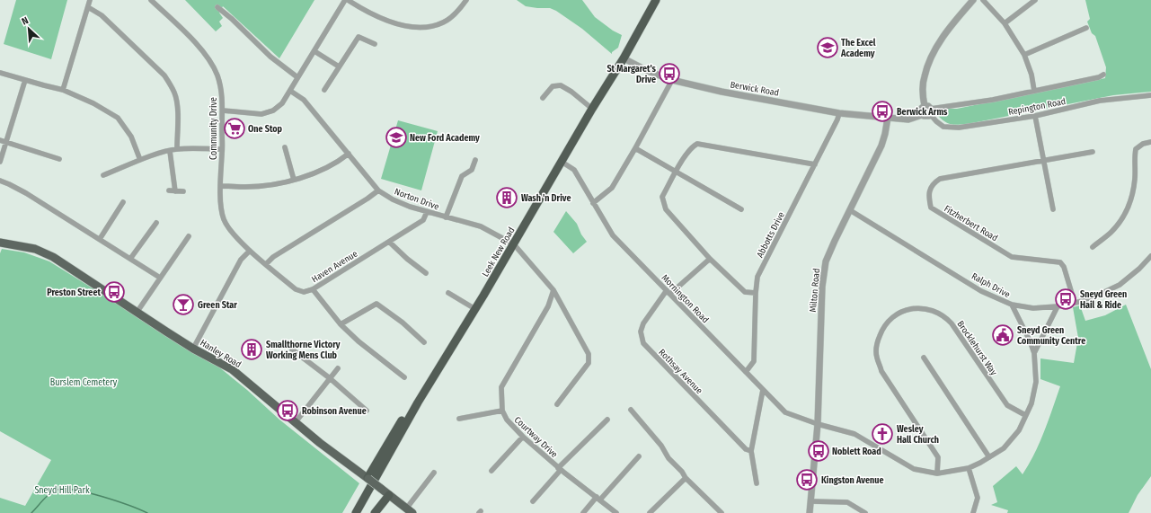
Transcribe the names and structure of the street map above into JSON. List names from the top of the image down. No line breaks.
{"streets":{"highway":["Leek New Road"],"main road":["Hanley Road"],"street":["Berwick Road","Repington Road","Community Drive","Norton Drive","Fitzherbert Road","Abbotts Drive","Haven Avenue","Ralph Drive","Milton Road","Mornington Road","Brocklehurst Way","Rothsay Avenue","Courtway Drive"]},"crossings":[["Berwick Road","Abbotts Drive"],["Berwick Road","Leek New Road"],["Berwick Road","Milton Road"],["Community Drive","Haven Avenue"],["Norton Drive","Leek New Road"],["Norton Drive","Haven Avenue"],["Fitzherbert Road","Ralph Drive"],["Abbotts Drive","Mornington Road"],["Leek New Road","Mornington Road"],["Ralph Drive","Milton Road"],["Milton Road","Mornington Road"],["Mornington Road","Rothsay Avenue"]],"parks":["Burslem Cemetery","Sneyd Hill Park"],"places":{"school or university":["The Excel Academy","New Ford Academy"],"bus stop":["St Margaret's Drive","Berwick Arms","Preston Street","Sneyd Green Hail & Ride","Robinson Avenue","Noblett Road","Kingston Avenue"],"supermarket":["One Stop"],"building":["Wash 'n Drive","Smallthorne Victory Working Mens Club"],"bar":["Green Star"],"public building":["Sneyd Green Community Centre"],"church":["Wesley Hall Church"]},"north":"top left"}
